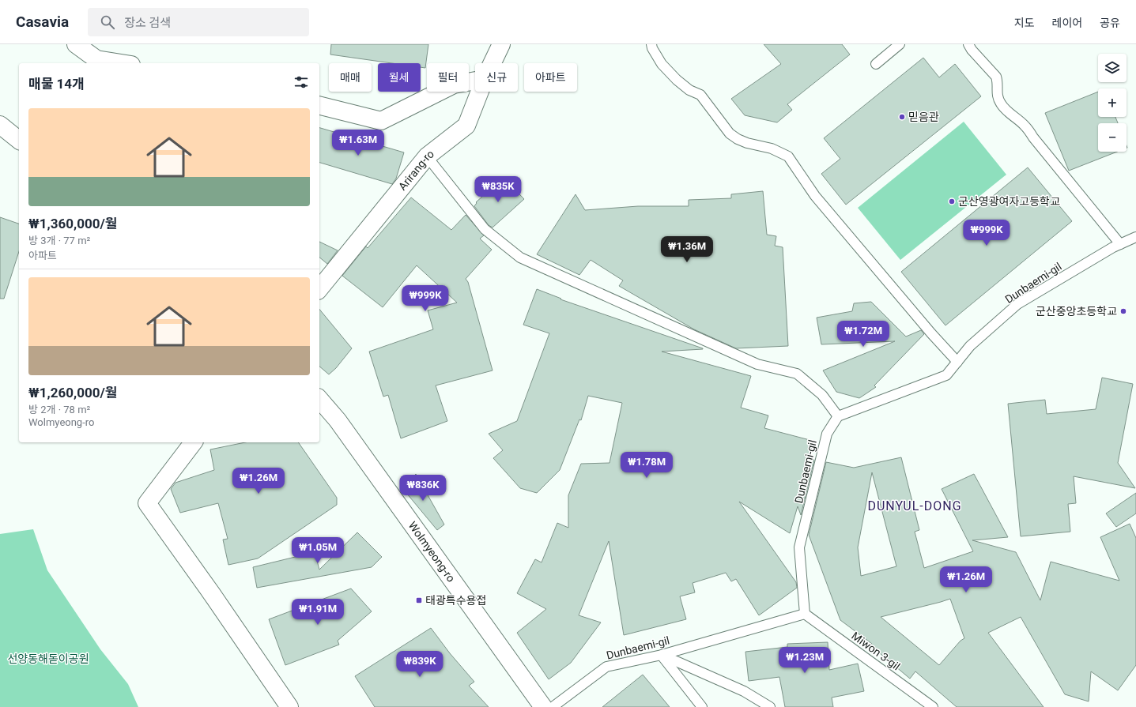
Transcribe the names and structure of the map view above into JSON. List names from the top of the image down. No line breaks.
{"streets":{"street":["Arirang-ro","Wolmyeong-ro"],"lane":["Dunbaemi-gil","Miwon 3-gil"]},"crossings":[["Dunbaemi-gil","Miwon 3-gil"]],"districts":["DUNYUL-DONG"],"parks":["선양동해돋이공원"],"places":{"other":["믿음관","군산영광여자고등학교","군산중앙초등학교"],"transit":["태광특수용접"]},"page":{"header":"Casavia","search":"장소 검색","nav":["지도","레이어","공유"],"map_buttons":["+","−"],"chip":["매매","월세","필터","신규","아파트"],"heading":"매물 14개","list":[{"name":"₩1,360,000/월","note":"방 3개 · 77 m² · 아파트"},{"name":"₩1,260,000/월","note":"방 2개 · 78 m² · Wolmyeong-ro"}],"price":["₩1.63M","₩835K","₩999K","₩1.36M","₩999K","₩1.72M","₩1.78M","₩1.26M","₩836K","₩1.05M","₩1.26M","₩1.91M","₩1.23M","₩839K"]}}
